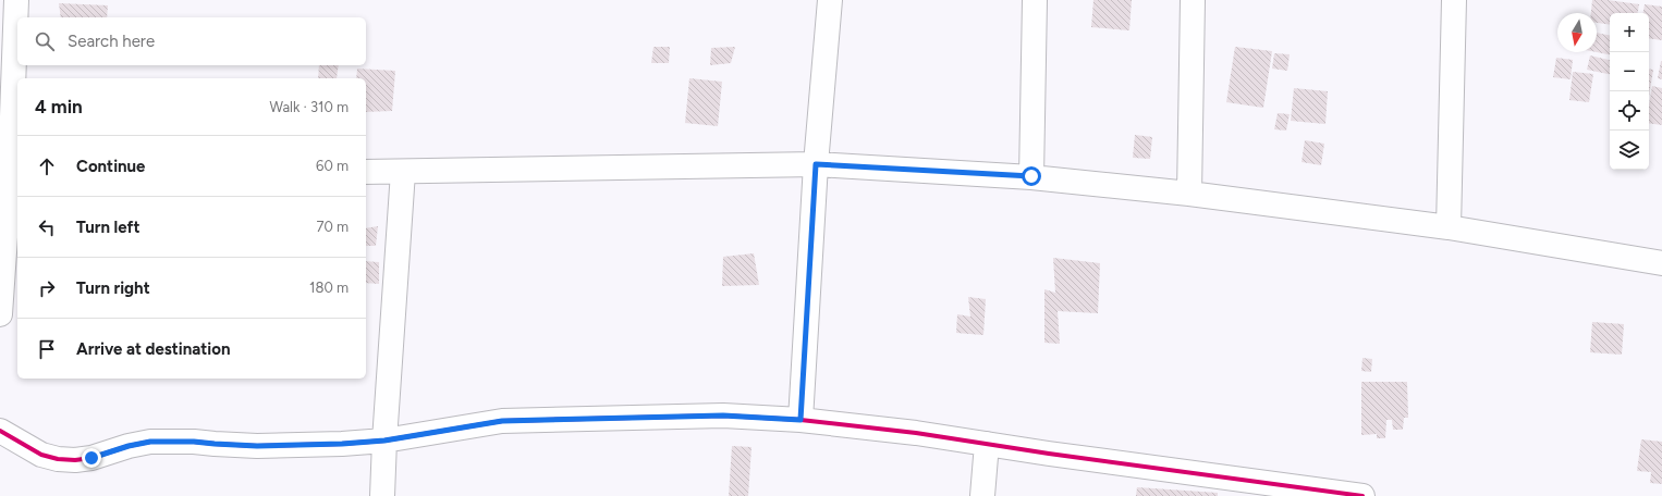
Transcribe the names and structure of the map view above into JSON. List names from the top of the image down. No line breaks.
{"north":"bottom","page":{"map_buttons":["+","−"],"search":"Search here","heading":["4 min","Walk · 310 m"],"list":[["Continue","60 m"],["Turn left","70 m"],["Turn right","180 m"],"Arrive at destination"]}}
